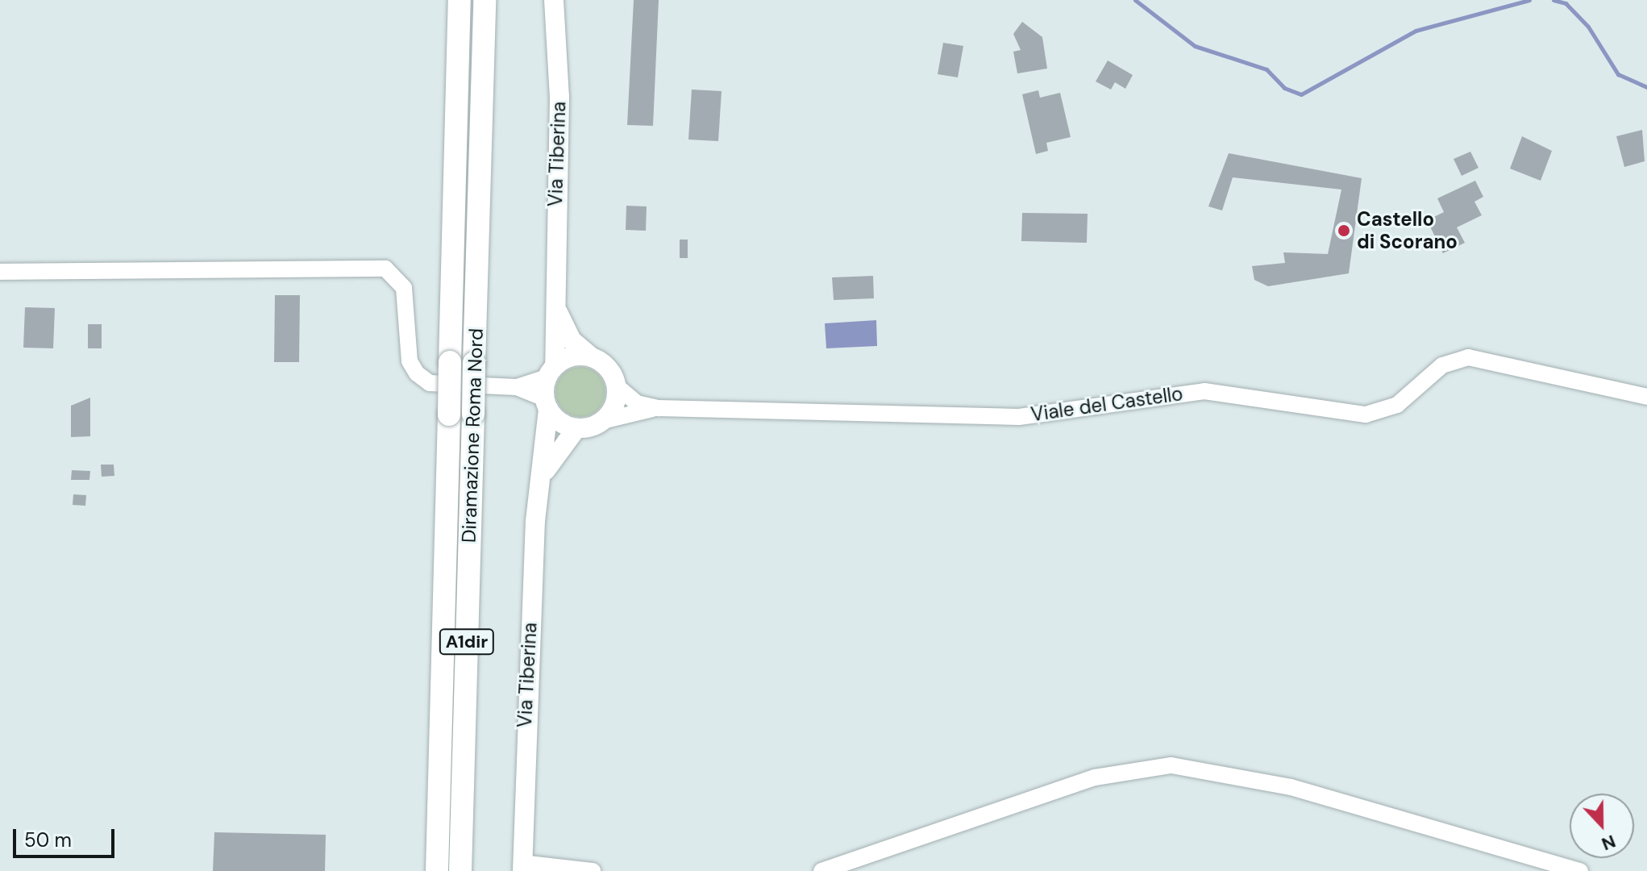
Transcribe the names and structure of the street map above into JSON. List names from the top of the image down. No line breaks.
{"streets":{"highway":["Diramazione Roma Nord","A1dir"],"main road":["Via Tiberina"],"street":["Viale del Castello"]},"places":["Castello di Scorano"],"scale_bar":"50 m","north":"bottom"}
